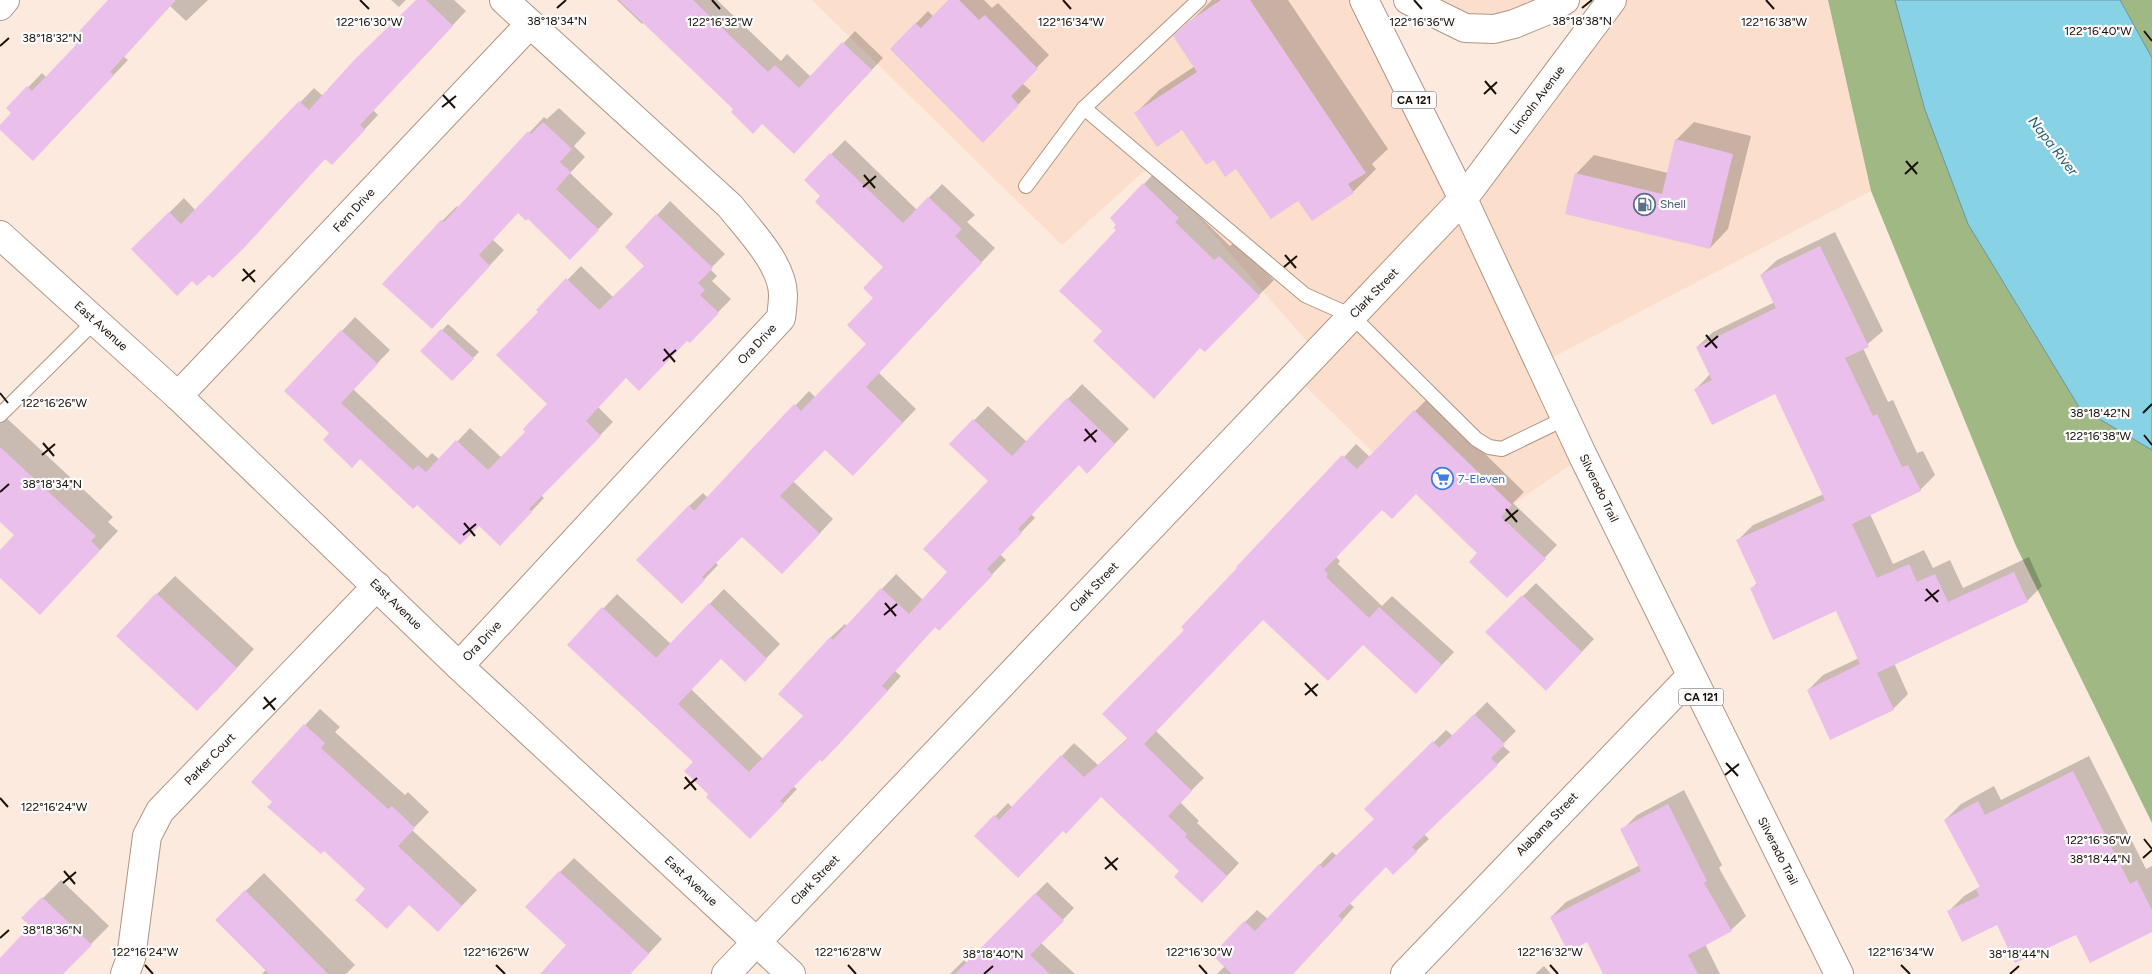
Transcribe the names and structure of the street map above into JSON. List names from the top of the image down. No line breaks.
{"streets":{"street":["CA 121","Lincoln Avenue","Fern Drive","Clark Street","East Avenue","Ora Drive","Silverado Trail","Parker Court","Alabama Street"]},"crossings":[["Lincoln Avenue","Clark Street"],["Lincoln Avenue","Silverado Trail"],["Fern Drive","East Avenue"],["Fern Drive","Ora Drive"],["Clark Street","East Avenue"],["Clark Street","Silverado Trail"],["East Avenue","Ora Drive"],["East Avenue","Parker Court"],["Silverado Trail","Alabama Street"]],"water":["Napa River"],"places":{"fuel station":["Shell"],"supermarket":["7-Eleven"]},"coordinates":["38°18'34\"N","38°18'38\"N","122°16'30\"W","122°16'32\"W","122°16'34\"W","122°16'36\"W","122°16'38\"W","122°16'40\"W","38°18'32\"N","122°16'26\"W","38°18'42\"N","122°16'24\"W","38°18'44\"N","38°18'36\"N","122°16'28\"W","38°18'40\"N"]}
